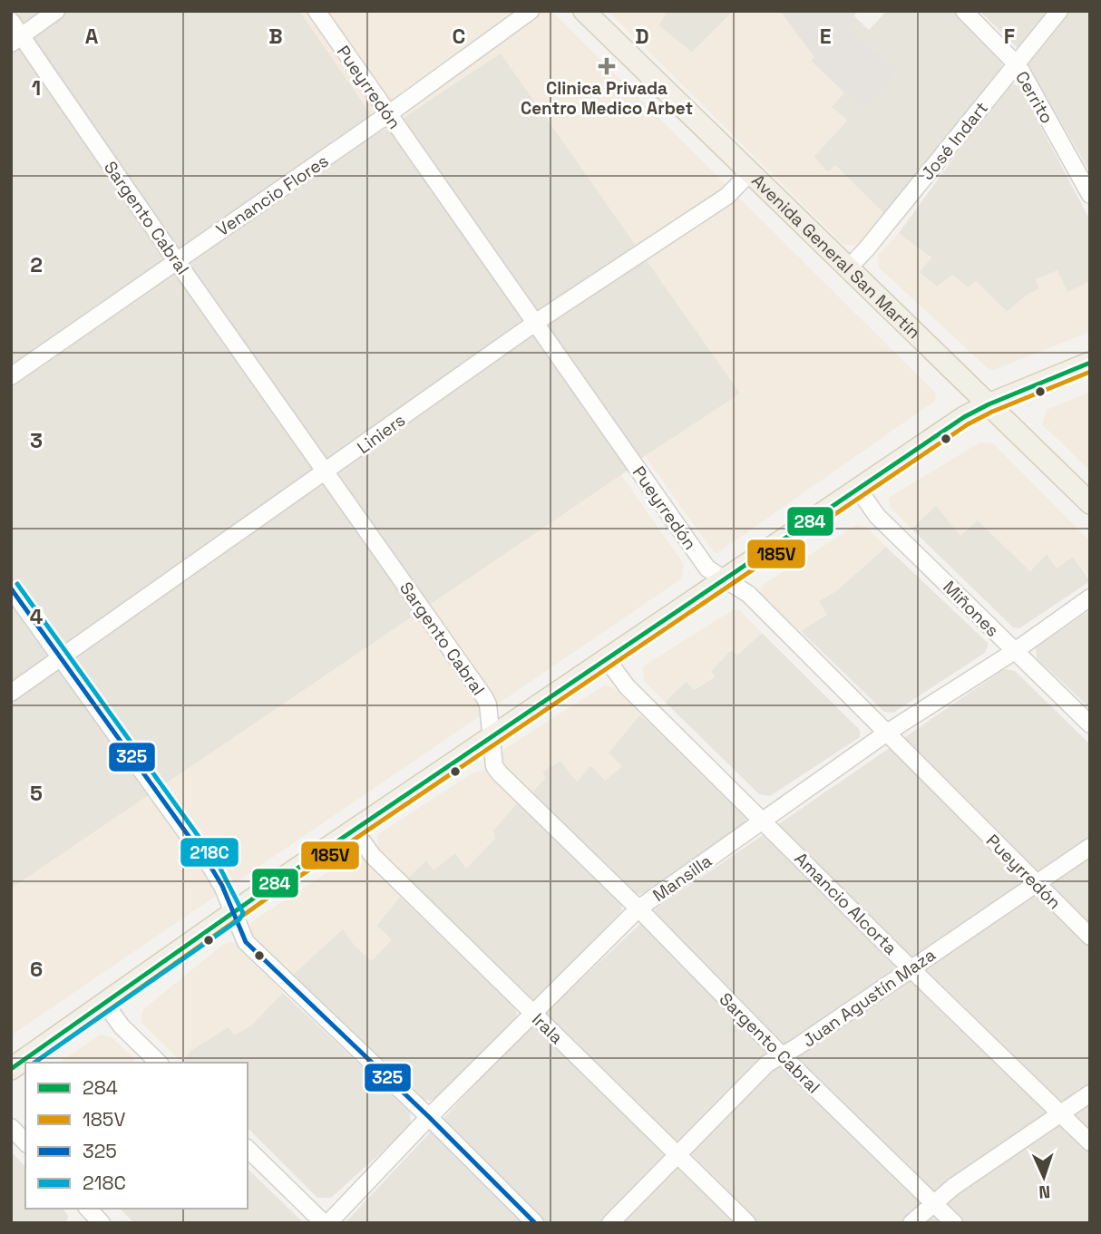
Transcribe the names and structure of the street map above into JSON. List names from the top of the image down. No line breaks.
{"streets":{"main road":["Avenida General San Martín"],"street":["Pueyrredón","Cerrito","José Indart","Venancio Flores","Sargento Cabral","Liniers","Miñones","Mansilla","Amancio Alcorta","Juan Agustín Maza","Irala"]},"crossings":[["Pueyrredón","Venancio Flores"],["Pueyrredón","Liniers"],["Pueyrredón","Mansilla"],["Pueyrredón","Juan Agustín Maza"],["Cerrito","José Indart"],["José Indart","Avenida General San Martín"],["Venancio Flores","Sargento Cabral"],["Sargento Cabral","Liniers"],["Sargento Cabral","Mansilla"],["Sargento Cabral","Juan Agustín Maza"],["Avenida General San Martín","Liniers"],["Miñones","Mansilla"],["Mansilla","Amancio Alcorta"],["Mansilla","Irala"],["Amancio Alcorta","Juan Agustín Maza"],["Juan Agustín Maza","Irala"]],"places":{"health":["Clinica Privada Centro Medico Arbet"]},"lines":["transit line 284","transit line 185V","transit line 218C","transit line 325"],"legend":["284","185V","325","218C"],"north":"bottom","grid":{"columns":["A","B","C","D","E","F"],"rows":["1","2","3","4","5","6"]}}
